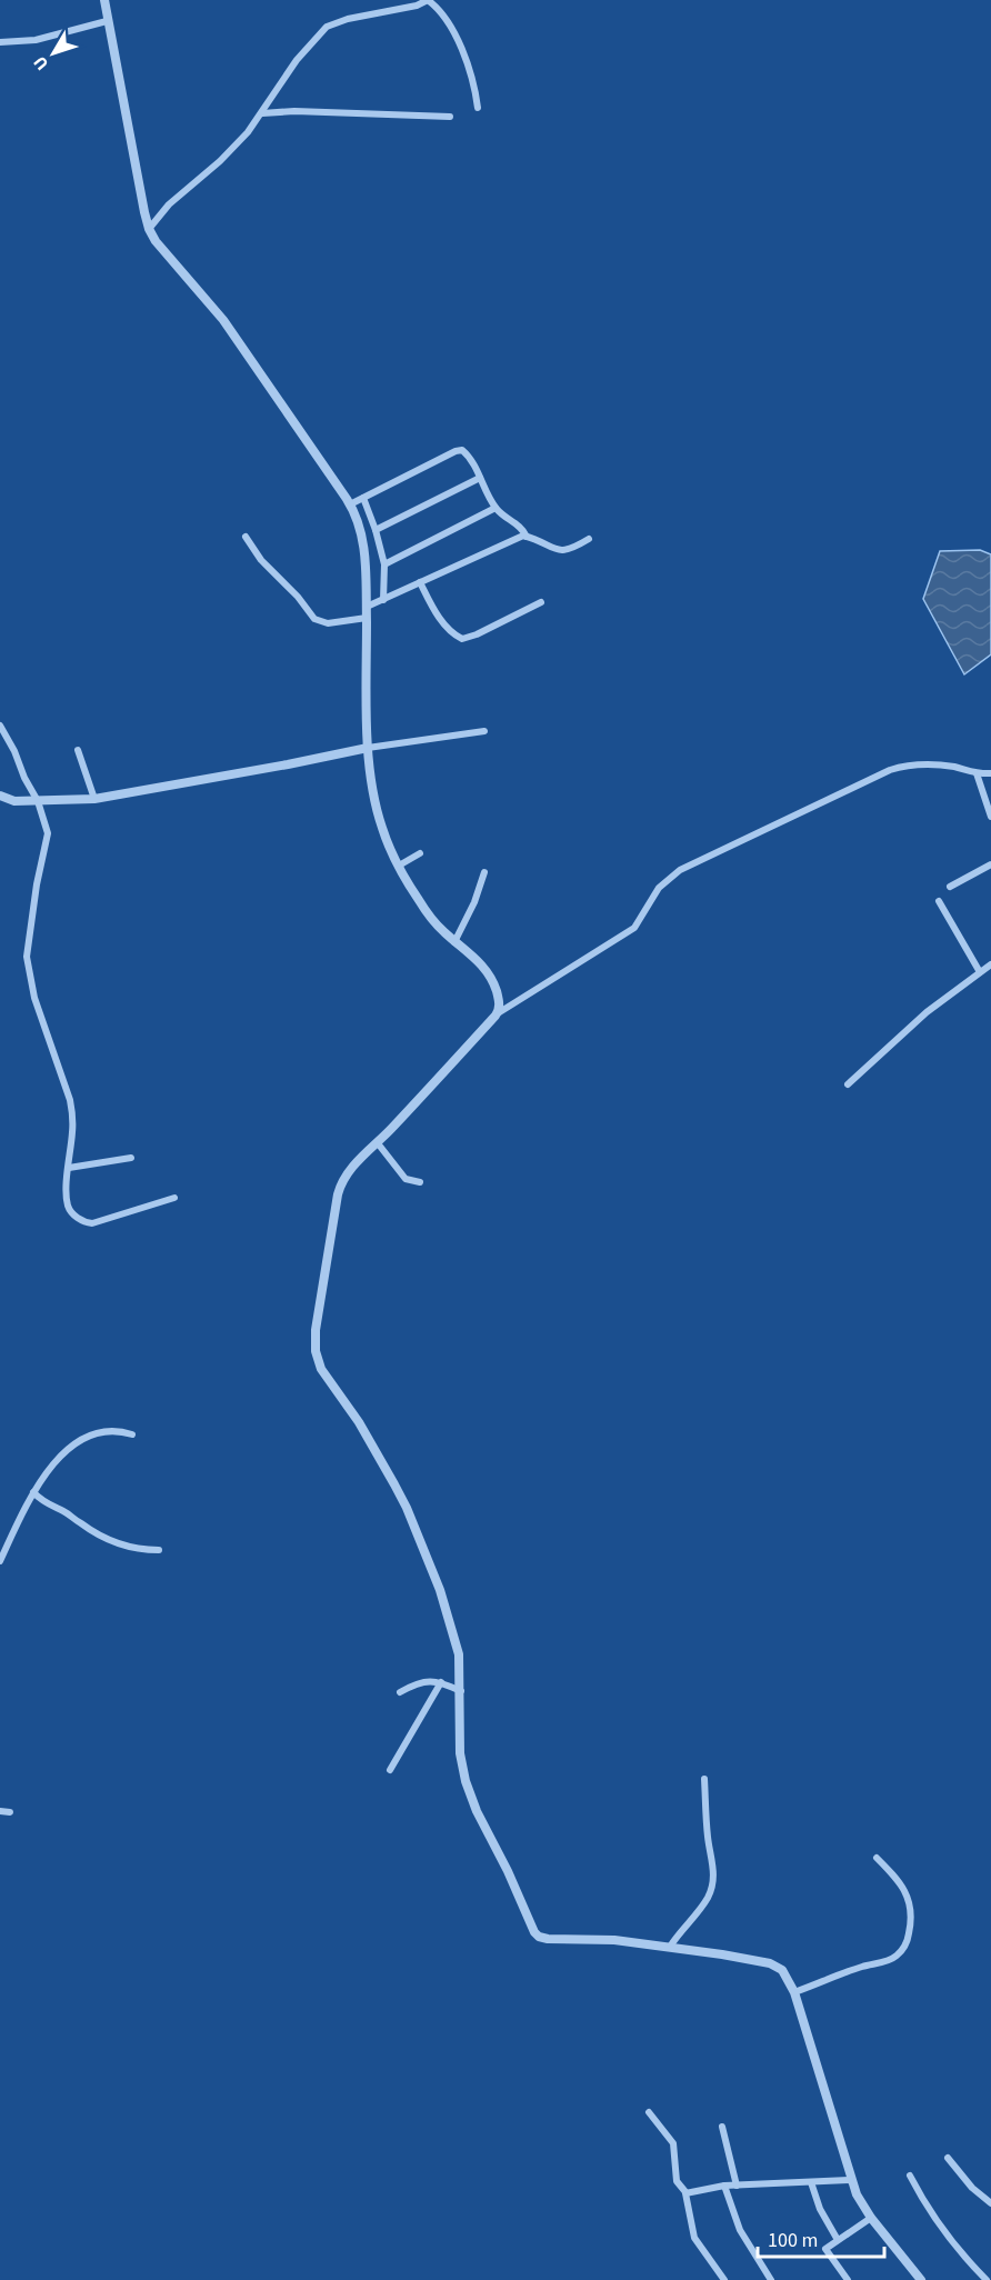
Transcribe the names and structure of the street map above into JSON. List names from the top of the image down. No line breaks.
{"scale_bar":"100 m","north":"bottom left"}
